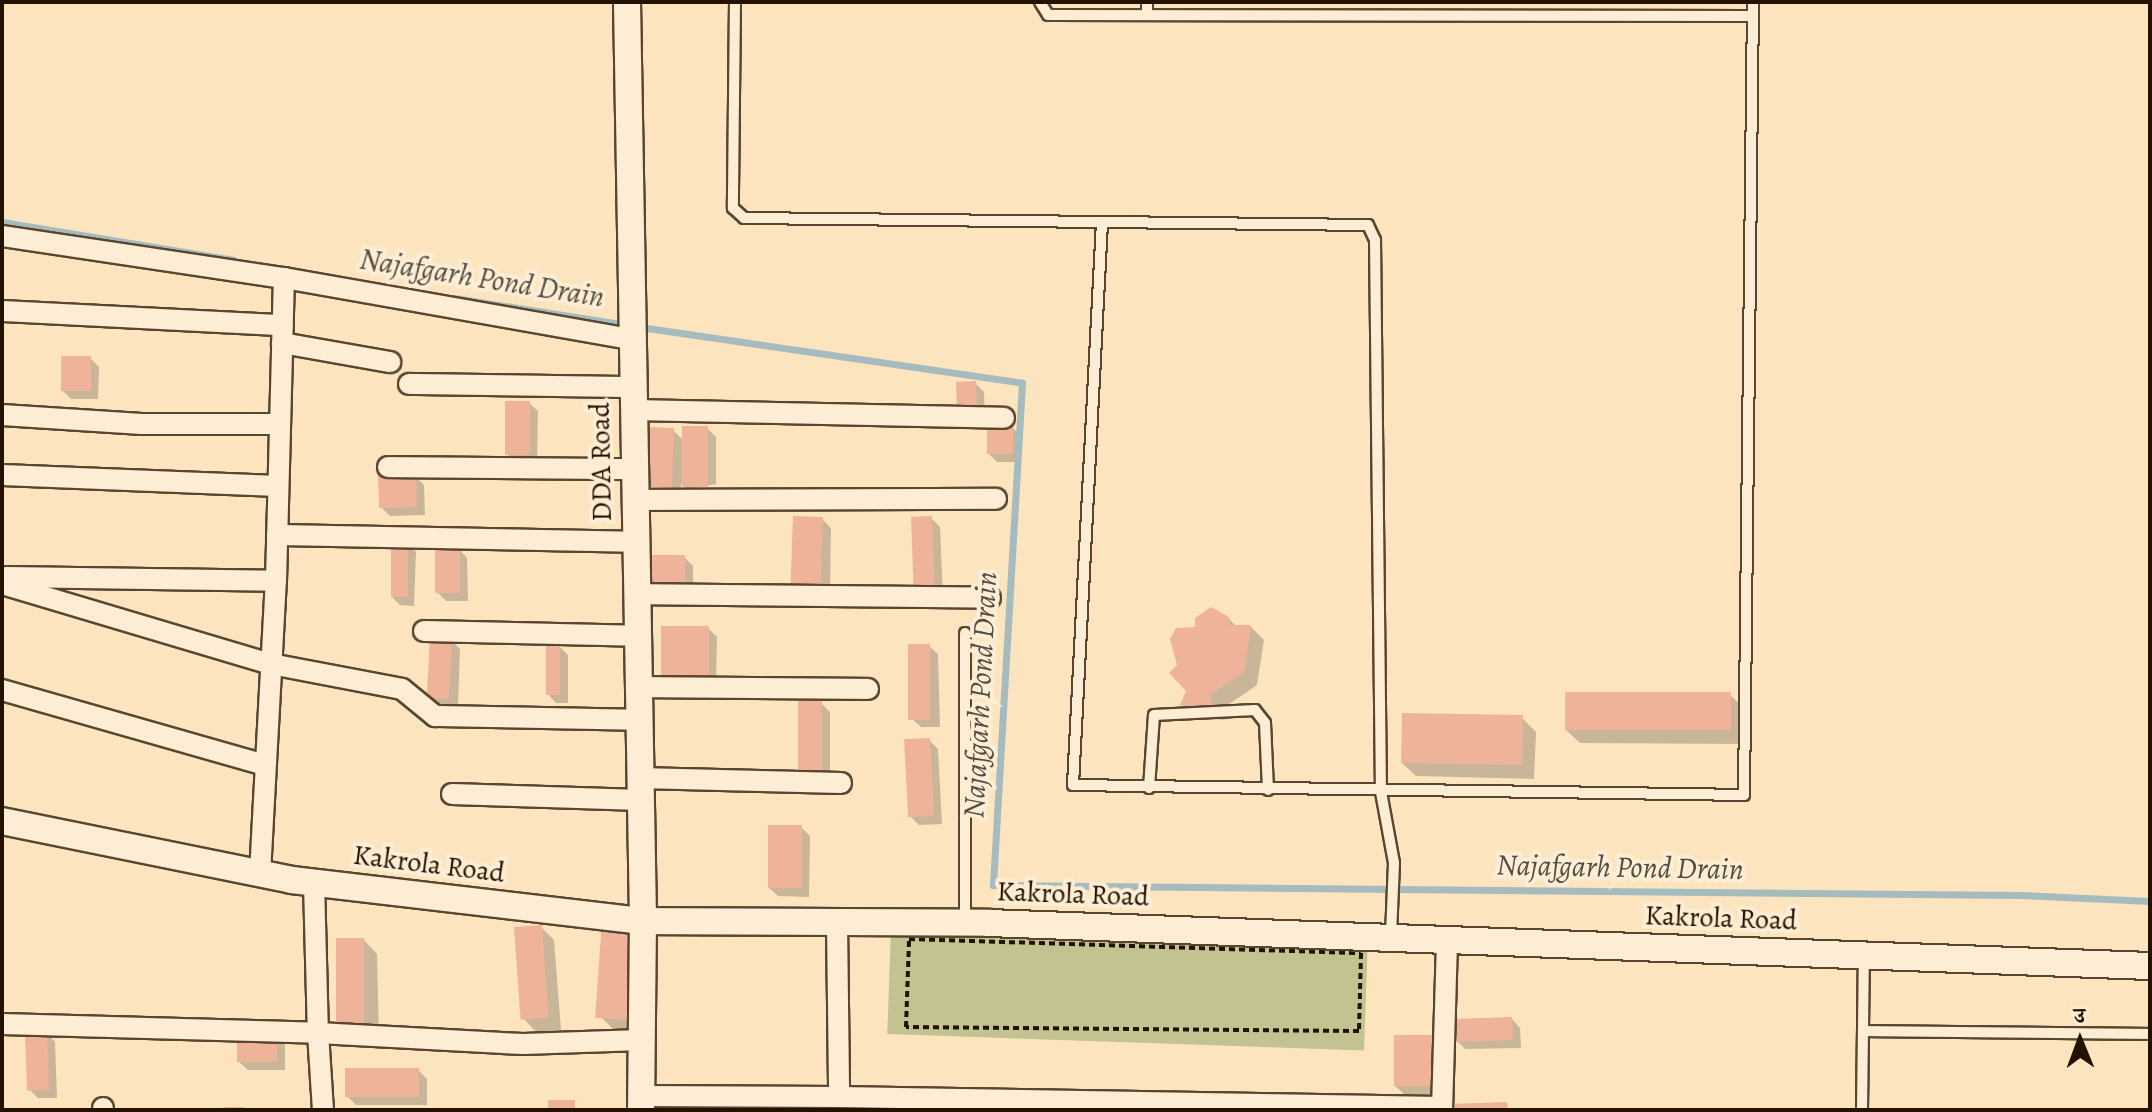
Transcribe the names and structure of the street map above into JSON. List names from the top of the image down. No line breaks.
{"streets":{"street":["DDA Road","Kakrola Road"]},"crossings":[["DDA Road","Kakrola Road"]],"water":["Najafgarh Pond Drain"],"north":"top"}
